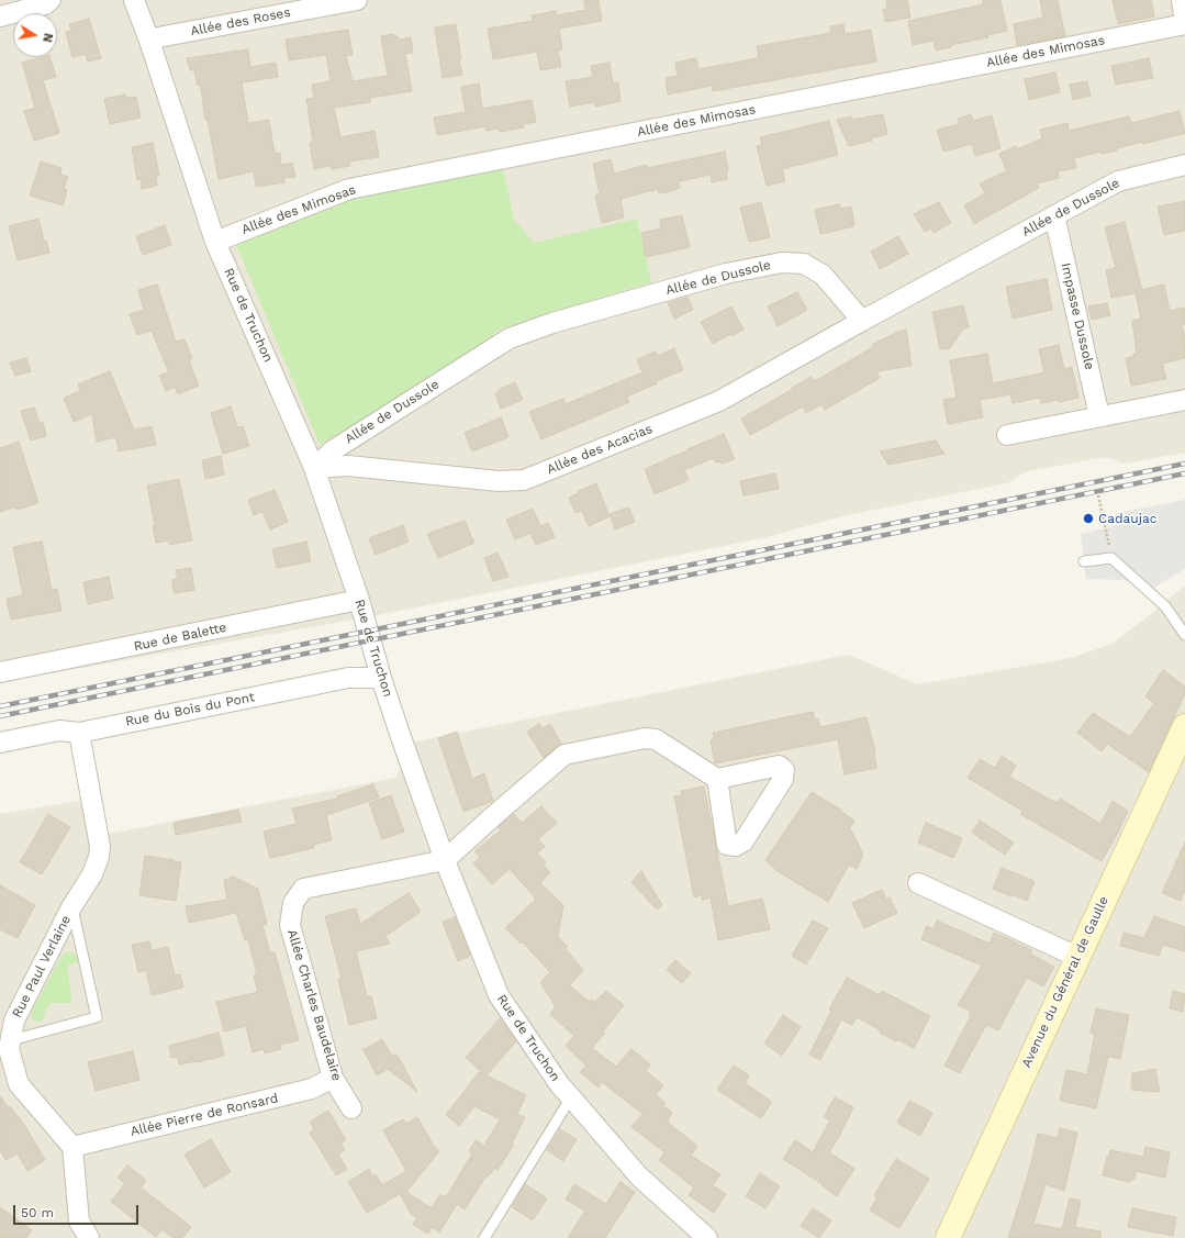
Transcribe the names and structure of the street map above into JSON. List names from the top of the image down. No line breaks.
{"streets":{"street":["Allée des Roses","Allée des Mimosas","Allée de Dussole","Rue de Truchon","Impasse Dussole","Allée des Acacias","Rue de Balette","Rue du Bois du Pont","Rue Paul Verlaine","Avenue du Général de Gaulle","Allée Charles Baudelaire","Allée Pierre de Ronsard"]},"crossings":[["Allée des Roses","Rue de Truchon"],["Allée des Mimosas","Rue de Truchon"],["Allée de Dussole","Rue de Truchon"],["Allée de Dussole","Impasse Dussole"],["Allée de Dussole","Allée des Acacias"],["Rue de Truchon","Allée des Acacias"],["Rue de Truchon","Rue de Balette"],["Rue de Truchon","Rue du Bois du Pont"],["Rue de Truchon","Allée Charles Baudelaire"],["Rue du Bois du Pont","Rue Paul Verlaine"],["Rue Paul Verlaine","Allée Pierre de Ronsard"],["Allée Charles Baudelaire","Allée Pierre de Ronsard"]],"places":["Cadaujac"],"scale_bar":"50 m","north":"right"}
